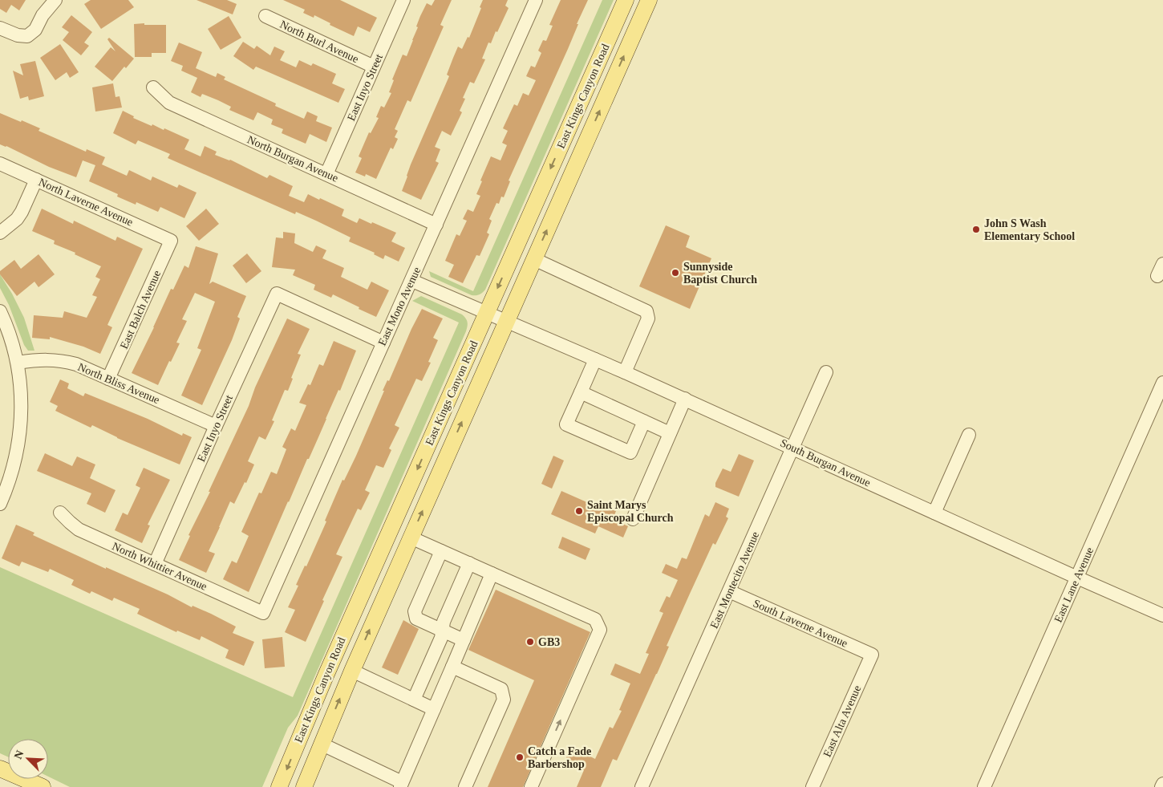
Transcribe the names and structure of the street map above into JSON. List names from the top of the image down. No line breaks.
{"streets":{"main road":["East Kings Canyon Road"],"street":["North Burl Avenue","East Inyo Street","North Burgan Avenue","North Laverne Avenue","East Mono Avenue","East Balch Avenue","North Bliss Avenue","South Burgan Avenue","North Whittier Avenue","East Montecito Avenue","East Lane Avenue","South Laverne Avenue","East Alta Avenue"]},"crossings":[["North Burl Avenue","East Inyo Street"],["East Inyo Street","North Burgan Avenue"],["East Inyo Street","East Mono Avenue"],["East Inyo Street","North Bliss Avenue"],["East Inyo Street","North Whittier Avenue"],["East Kings Canyon Road","South Burgan Avenue"],["North Burgan Avenue","East Mono Avenue"],["North Laverne Avenue","East Balch Avenue"],["East Mono Avenue","North Whittier Avenue"],["East Balch Avenue","North Bliss Avenue"],["South Burgan Avenue","East Montecito Avenue"],["South Burgan Avenue","East Lane Avenue"],["East Montecito Avenue","South Laverne Avenue"],["South Laverne Avenue","East Alta Avenue"]],"places":["John S Wash Elementary School","Sunnyside Baptist Church","Saint Marys Episcopal Church","GB3","Catch a Fade Barbershop"],"north":"top left"}
